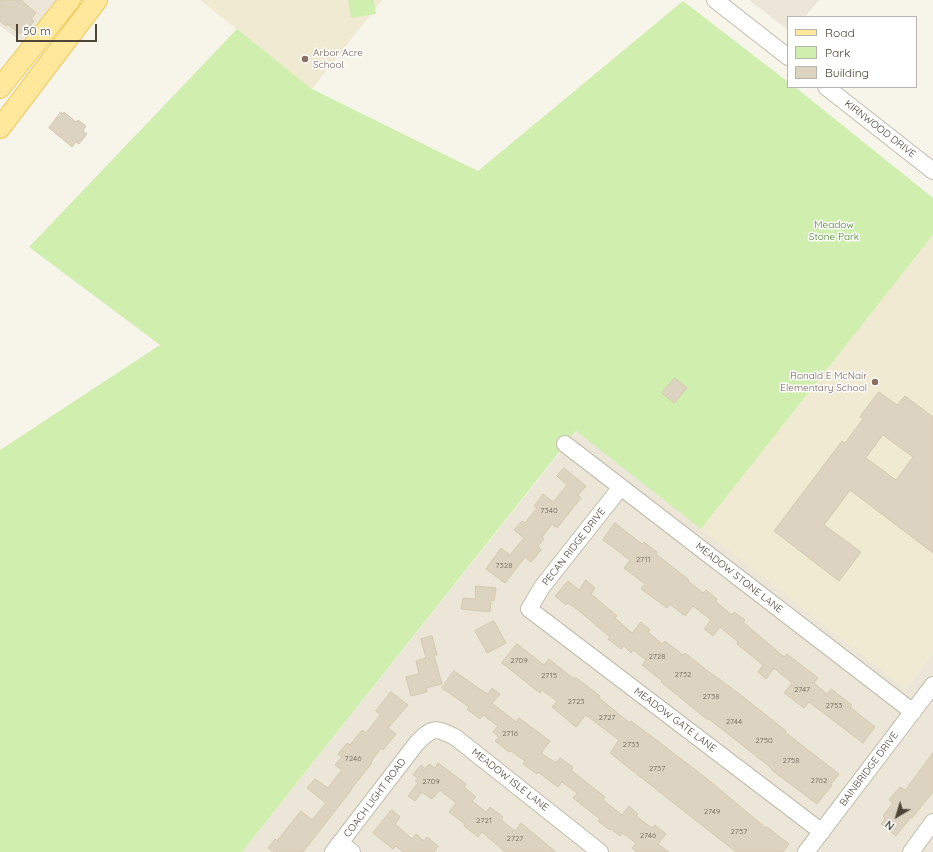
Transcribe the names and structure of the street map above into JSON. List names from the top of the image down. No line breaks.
{"streets":{"street":["KIRNWOOD DRIVE","PECAN RIDGE DRIVE","MEADOW STONE LANE","MEADOW GATE LANE","BAINBRIDGE DRIVE","MEADOW ISLE LANE","COACH LIGHT ROAD"]},"crossings":[["PECAN RIDGE DRIVE","MEADOW STONE LANE"],["PECAN RIDGE DRIVE","MEADOW GATE LANE"],["MEADOW STONE LANE","BAINBRIDGE DRIVE"],["MEADOW GATE LANE","BAINBRIDGE DRIVE"],["MEADOW ISLE LANE","COACH LIGHT ROAD"]],"parks":["Meadow Stone Park"],"places":["Arbor Acre School","Ronald E McNair Elementary School"],"house_numbers":["7340","2711","7328","2728","2709","2732","2715","2747","2738","2723","2753","2727","2744","2716","2750","2733","7246","2758","2737","2762","2709","2749","2721","2757","2746","2727"],"legend":["Road","Park","Building"],"scale_bar":"50 m","north":"bottom left"}
